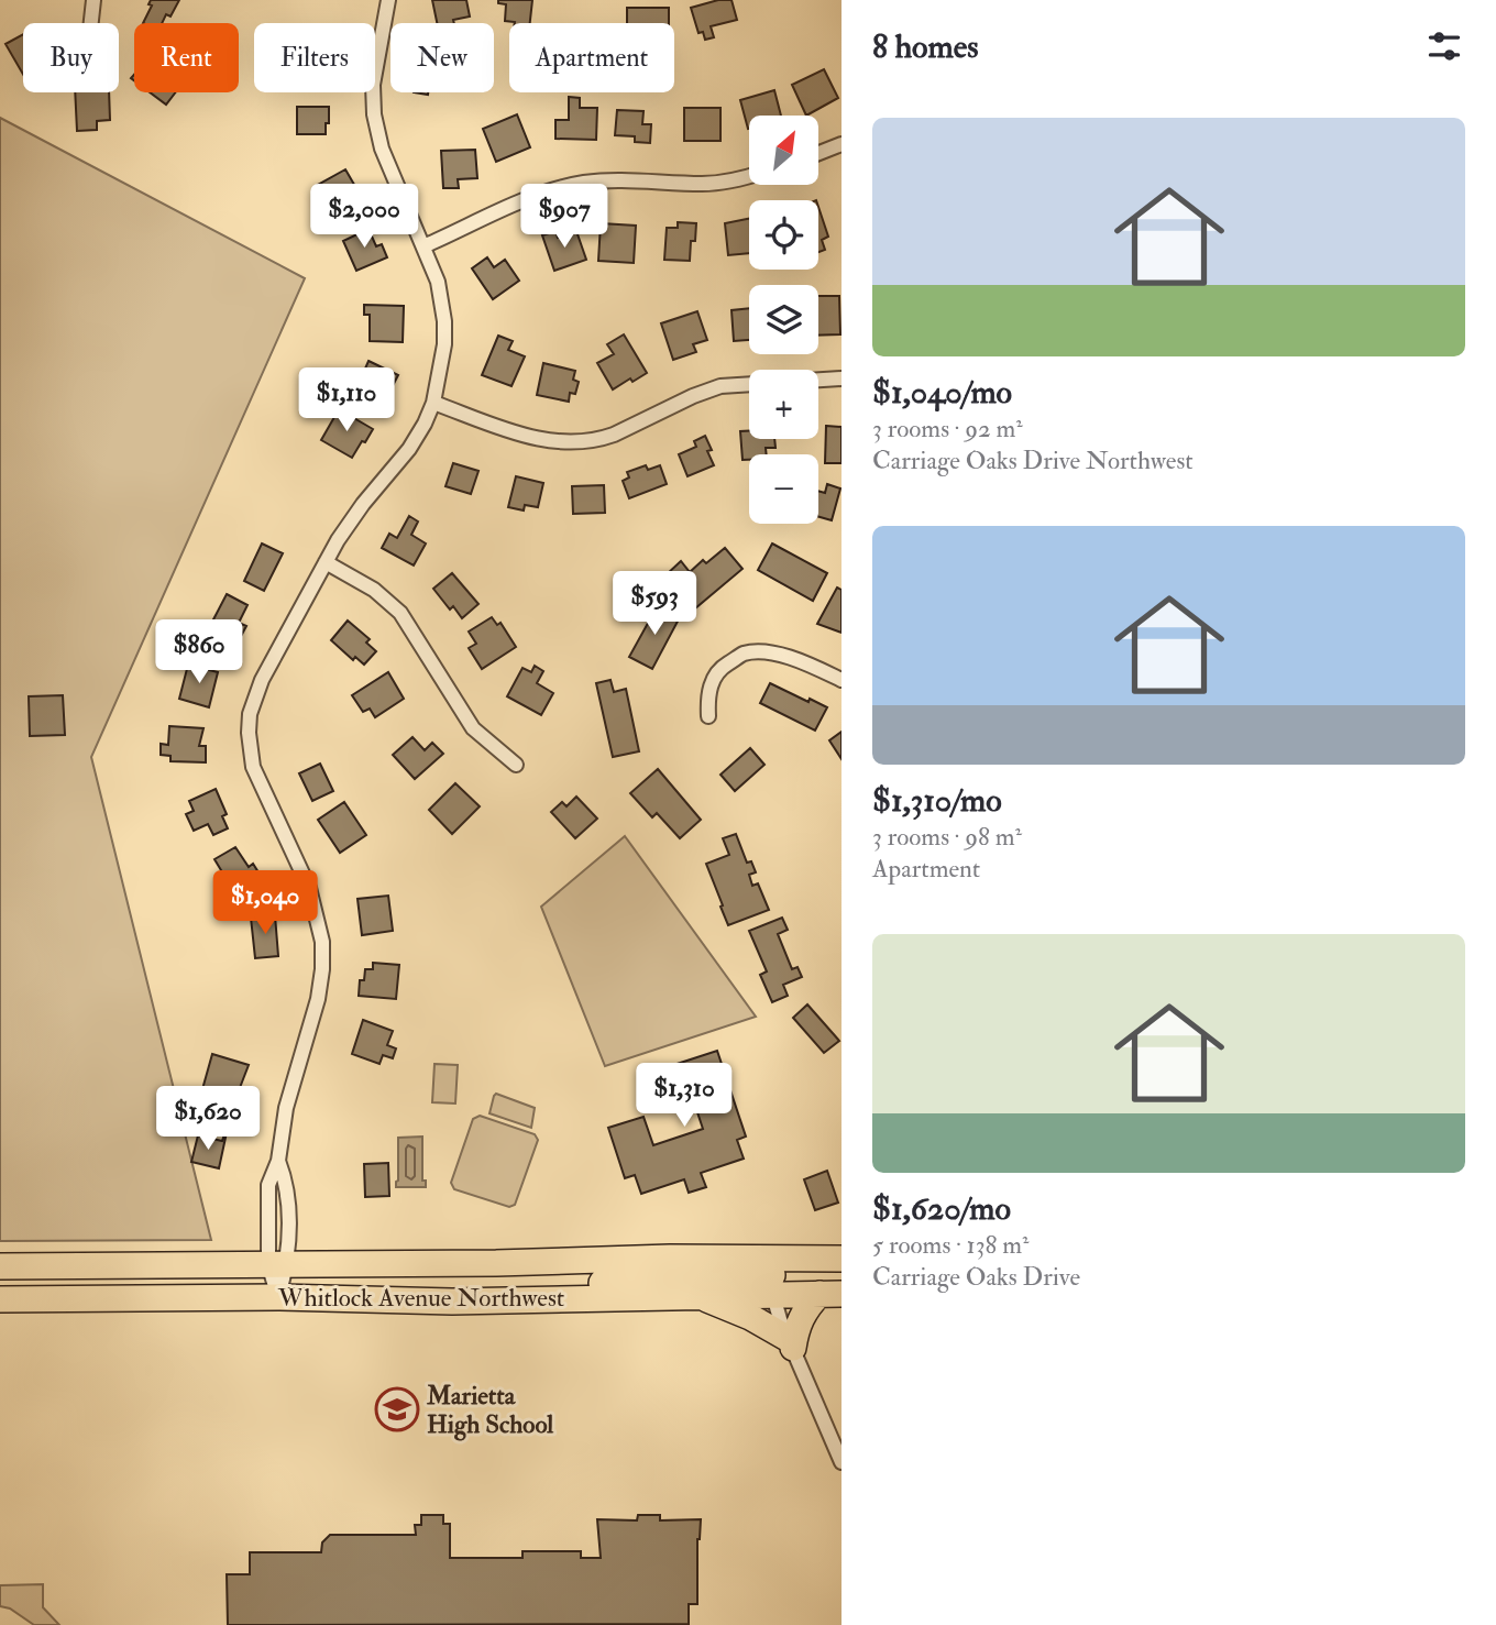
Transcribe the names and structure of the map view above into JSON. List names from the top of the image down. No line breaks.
{"streets":{"highway":["Whitlock Avenue Northwest"]},"places":{"school or university":["Marietta High School"]},"north":"top right","page":{"heading":"8 homes","chip":["Buy","Rent","Filters","New","Apartment"],"list":[{"name":"$1,040/mo","note":"3 rooms · 92 m² · Carriage Oaks Drive Northwest"},{"name":"$1,310/mo","note":"3 rooms · 98 m² · Apartment"},{"name":"$1,620/mo","note":"5 rooms · 138 m² · Carriage Oaks Drive"}],"map_buttons":["+","−"],"price":["$2,000","$907","$1,110","$593","$860","$1,040","$1,310","$1,620"]}}
